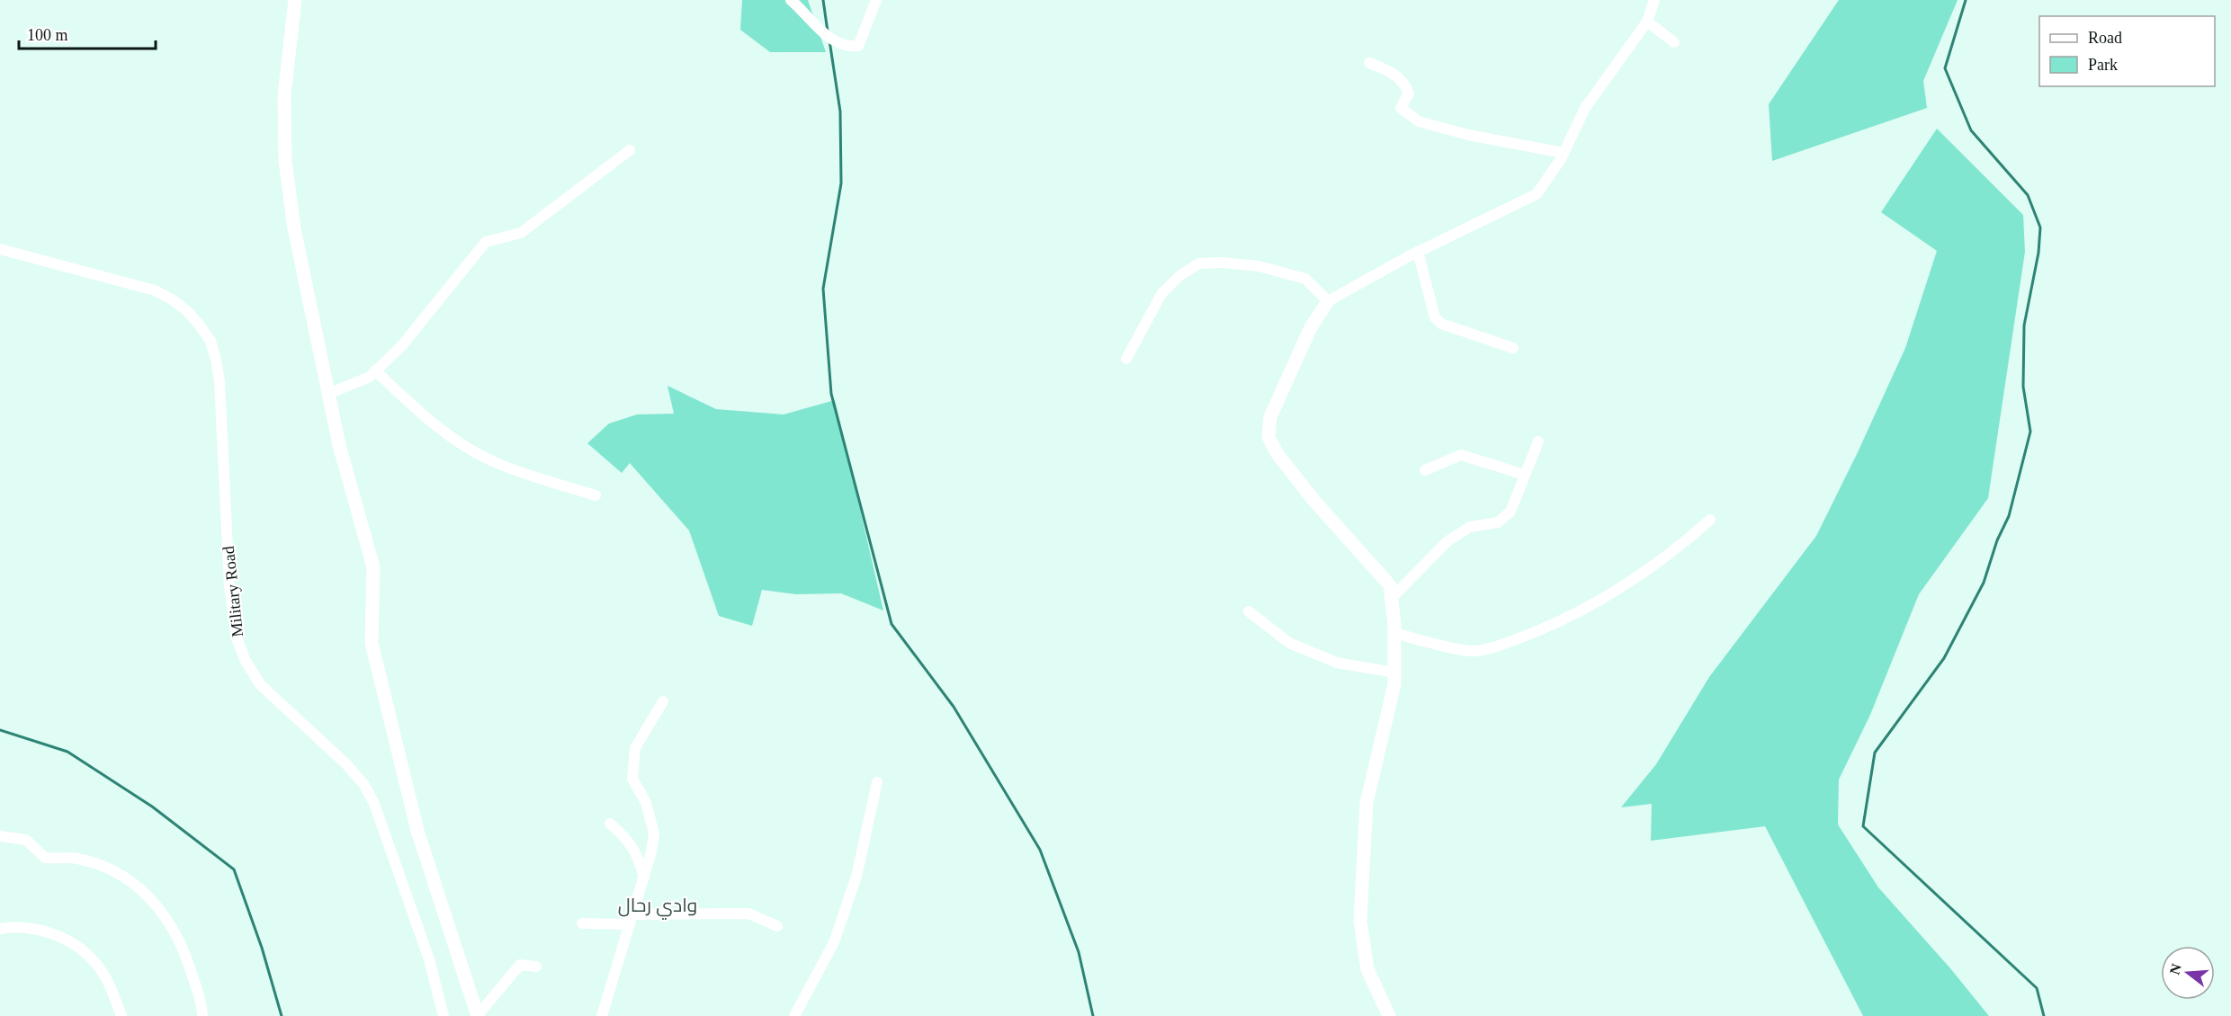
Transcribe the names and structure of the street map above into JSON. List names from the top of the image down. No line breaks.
{"streets":{"street":["Military Road"]},"districts":["وادي رحال"],"legend":["Road","Park"],"scale_bar":"100 m","north":"left"}
